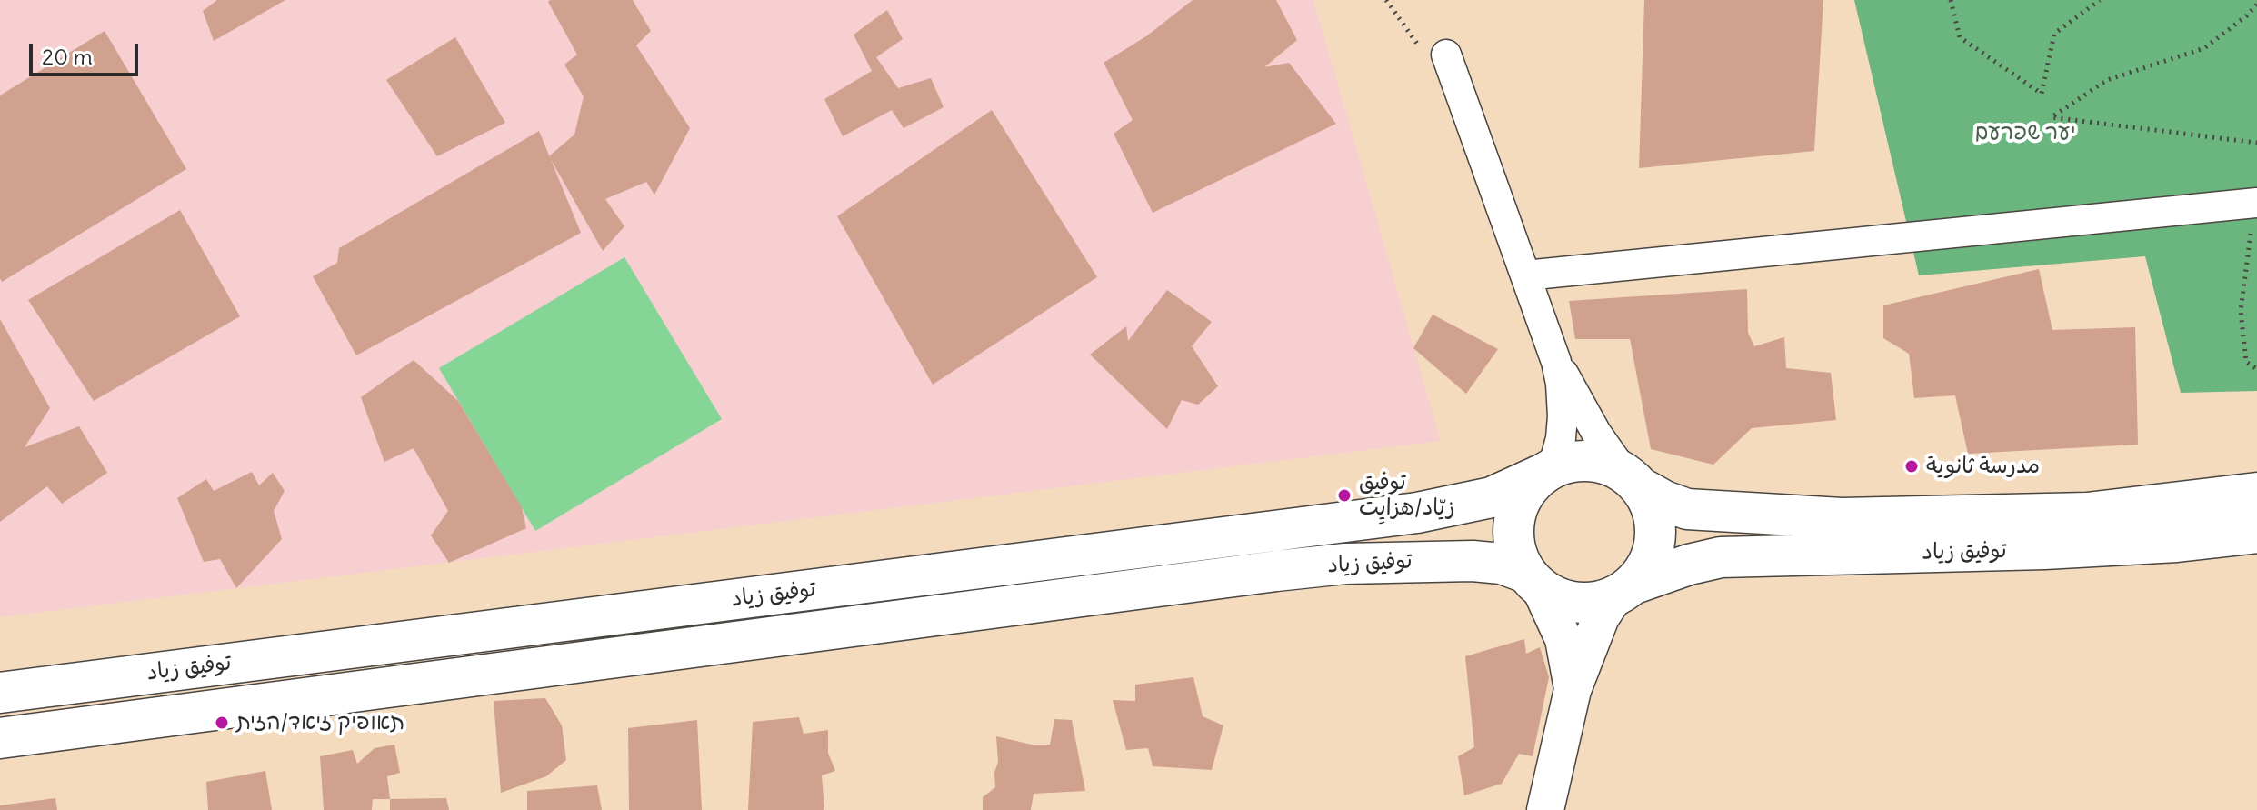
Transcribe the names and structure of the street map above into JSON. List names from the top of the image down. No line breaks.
{"streets":{"main road":["توفيق زياد"]},"parks":["יער שפרעם"],"places":["مدرسة ثانوية","توفيق زيّاد/هزايِت","תאופיק זיאד/הזית"],"scale_bar":"20 m"}
